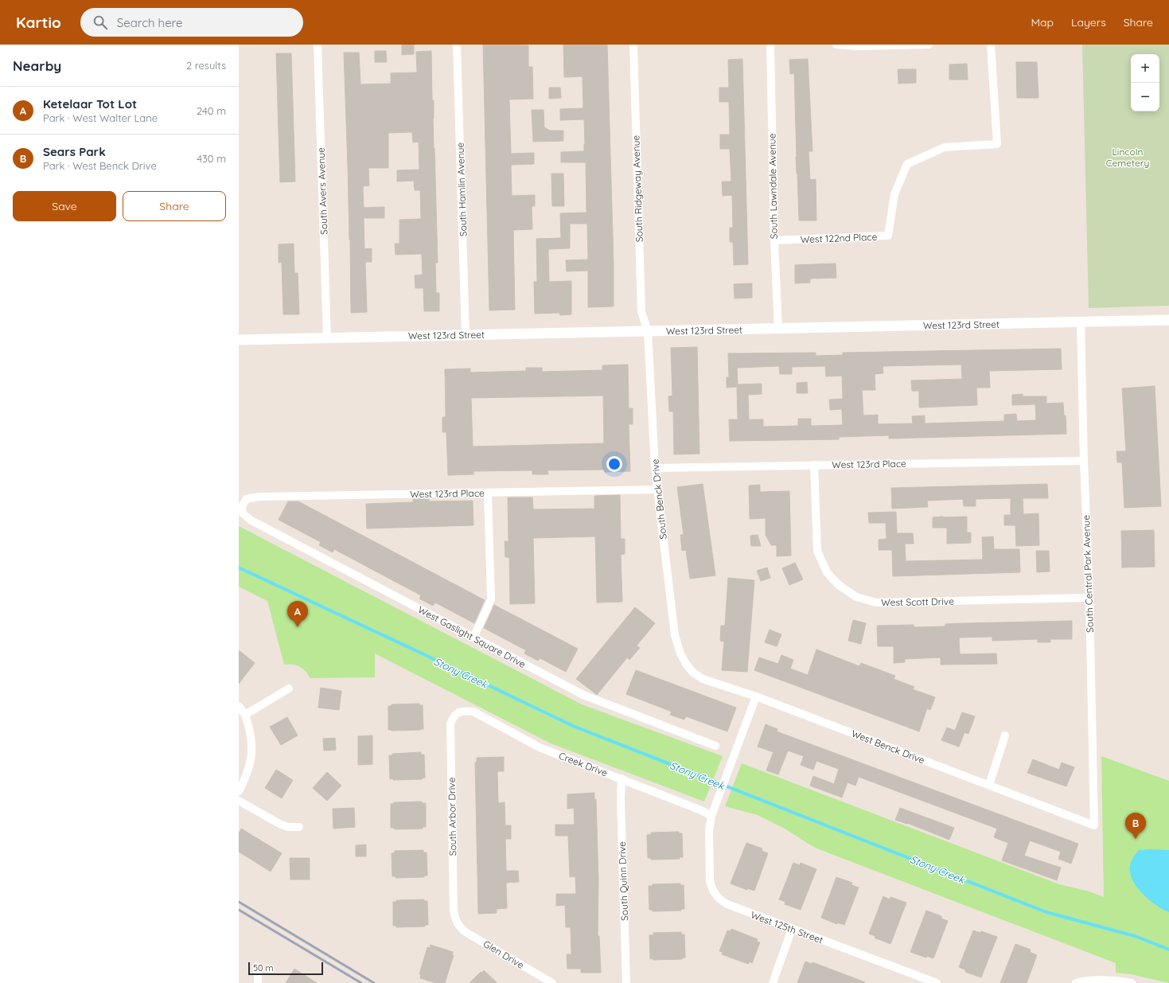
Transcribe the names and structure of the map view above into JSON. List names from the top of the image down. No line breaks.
{"streets":{"street":["South Lawndale Avenue","South Ridgeway Avenue","South Hamlin Avenue","South Avers Avenue","West 122nd Place","West 123rd Street","West 123rd Place","South Benck Drive","South Central Park Avenue","West Scott Drive","West Gaslight Square Drive","West Benck Drive","Creek Drive","South Arbor Drive","South Quinn Drive","West 125th Street","Glen Drive"]},"crossings":[["South Lawndale Avenue","West 122nd Place"],["South Lawndale Avenue","West 123rd Street"],["South Ridgeway Avenue","West 123rd Street"],["South Ridgeway Avenue","South Benck Drive"],["South Hamlin Avenue","West 123rd Street"],["South Avers Avenue","West 123rd Street"],["West 123rd Street","South Benck Drive"],["West 123rd Street","South Central Park Avenue"],["West 123rd Place","South Benck Drive"],["West 123rd Place","South Central Park Avenue"],["West 123rd Place","West Scott Drive"],["West 123rd Place","West Gaslight Square Drive"],["South Benck Drive","West Benck Drive"],["South Central Park Avenue","West Scott Drive"],["South Central Park Avenue","West Benck Drive"],["West Benck Drive","West 125th Street"],["Creek Drive","South Arbor Drive"],["Creek Drive","South Quinn Drive"],["Creek Drive","West 125th Street"],["South Arbor Drive","Glen Drive"]],"water":["Stony Creek"],"parks":["Lincoln Cemetery"],"scale_bar":"50 m","page":{"header":"Kartio","search":"Search here","nav":["Map","Layers","Share"],"heading":["Nearby","2 results"],"map_buttons":["+","−"],"list":[{"mark":"A","name":"Ketelaar Tot Lot","note":"Park · West Walter Lane","value":"240 m"},{"mark":"B","name":"Sears Park","note":"Park · West Benck Drive","value":"430 m"}],"buttons":["Save","Share"],"pins":["A","B"],"scale":"50 m"}}
